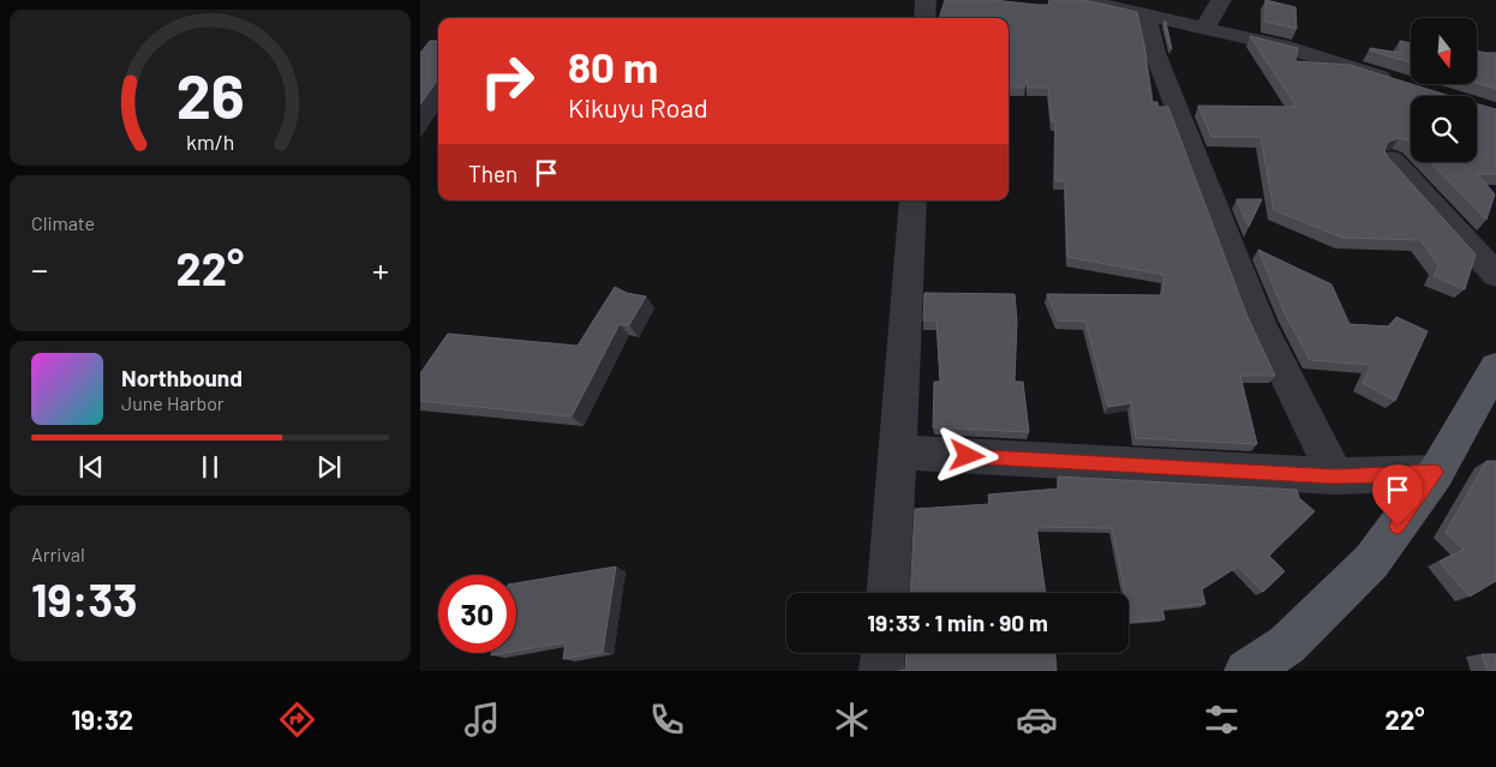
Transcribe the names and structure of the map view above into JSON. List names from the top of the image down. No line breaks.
{"north":"bottom","page":{"turn":["80 m","Kikuyu Road"],"then":"Then","tile":["Climate",["Arrival","19:33"]],"heat":["−","22°","+"],"song":["Northbound","June Harbor"],"limit":"30","trip":"19:33 · 1 min · 90 m","tabs":["19:32","22°"],"gauge":["26","km/h"]}}
